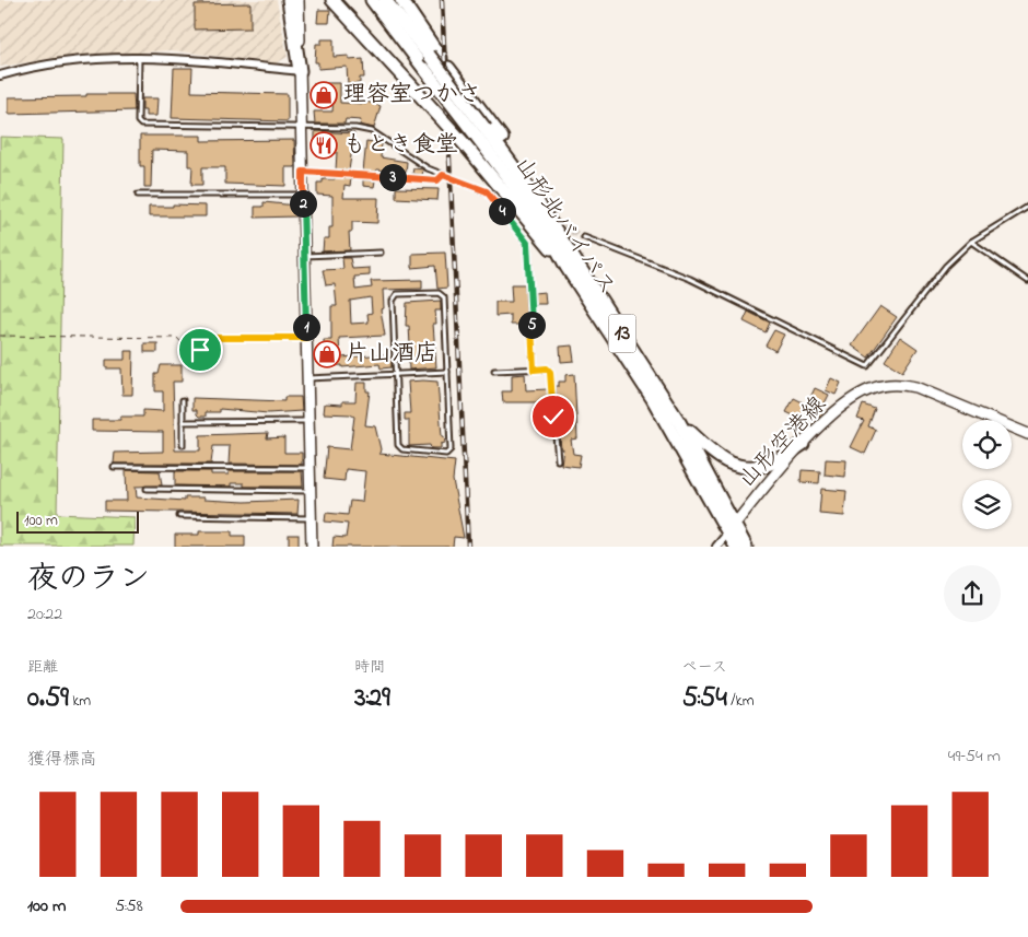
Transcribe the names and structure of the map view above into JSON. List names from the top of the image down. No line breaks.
{"streets":{"highway":["山形北バイパス","13"],"main road":["山形空港線"]},"crossings":[["山形北バイパス","山形空港線"]],"places":{"shop":["理容室つかさ","片山酒店"],"restaurant":["もとき食堂"]},"scale_bar":"100 m","page":{"pins":["3","2","4","5","1"],"scale":"100 m","heading":["夜のラン","20:22"],"stats":[["距離","0.59 km"],["時間","3:29"],["ペース","5:54 /km"]],"chart":["獲得標高","49–54 m"],"list":[{"name":"100 m","note":"5:58"}]}}
